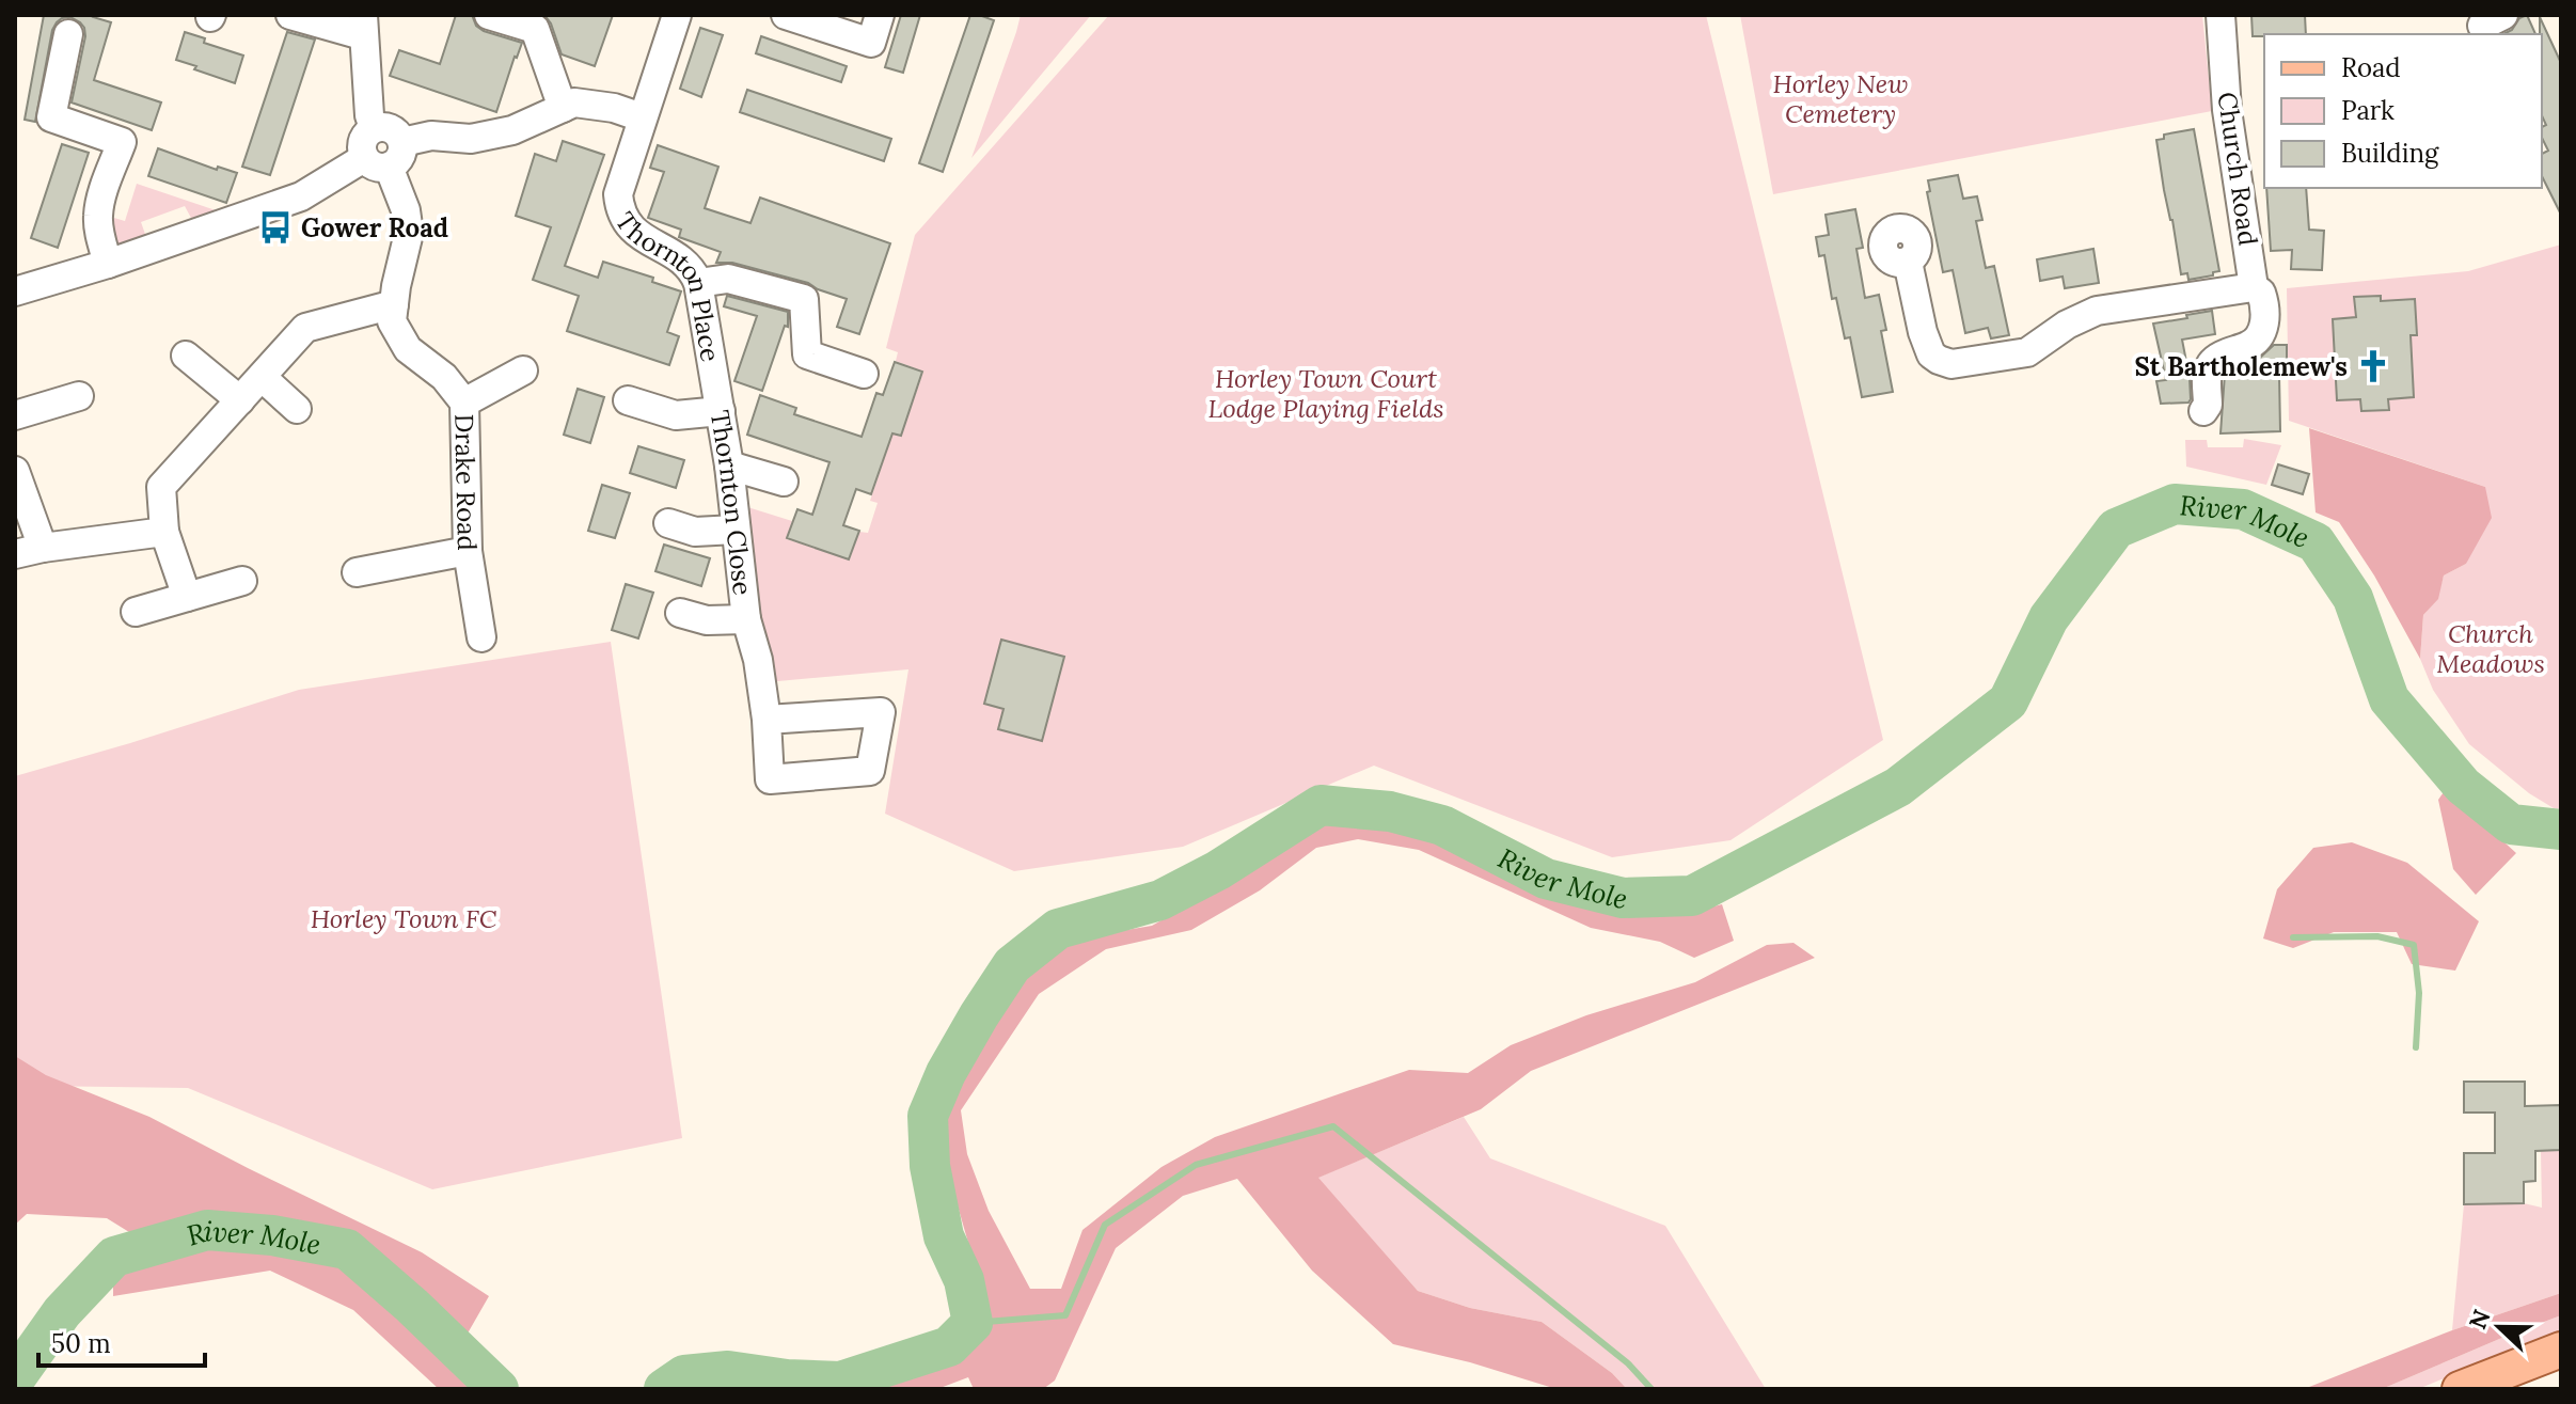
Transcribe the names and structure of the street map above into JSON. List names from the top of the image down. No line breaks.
{"streets":{"street":["Church Road","Thornton Place","Drake Road","Thornton Close"]},"crossings":[["Thornton Place","Thornton Close"]],"water":["River Mole"],"parks":["Horley New Cemetery","Horley Town Court Lodge Playing Fields","Church Meadows","Horley Town FC"],"places":{"bus stop":["Gower Road"],"church":["St Bartholemew's"]},"legend":["Road","Park","Building"],"scale_bar":"50 m","north":"left"}
